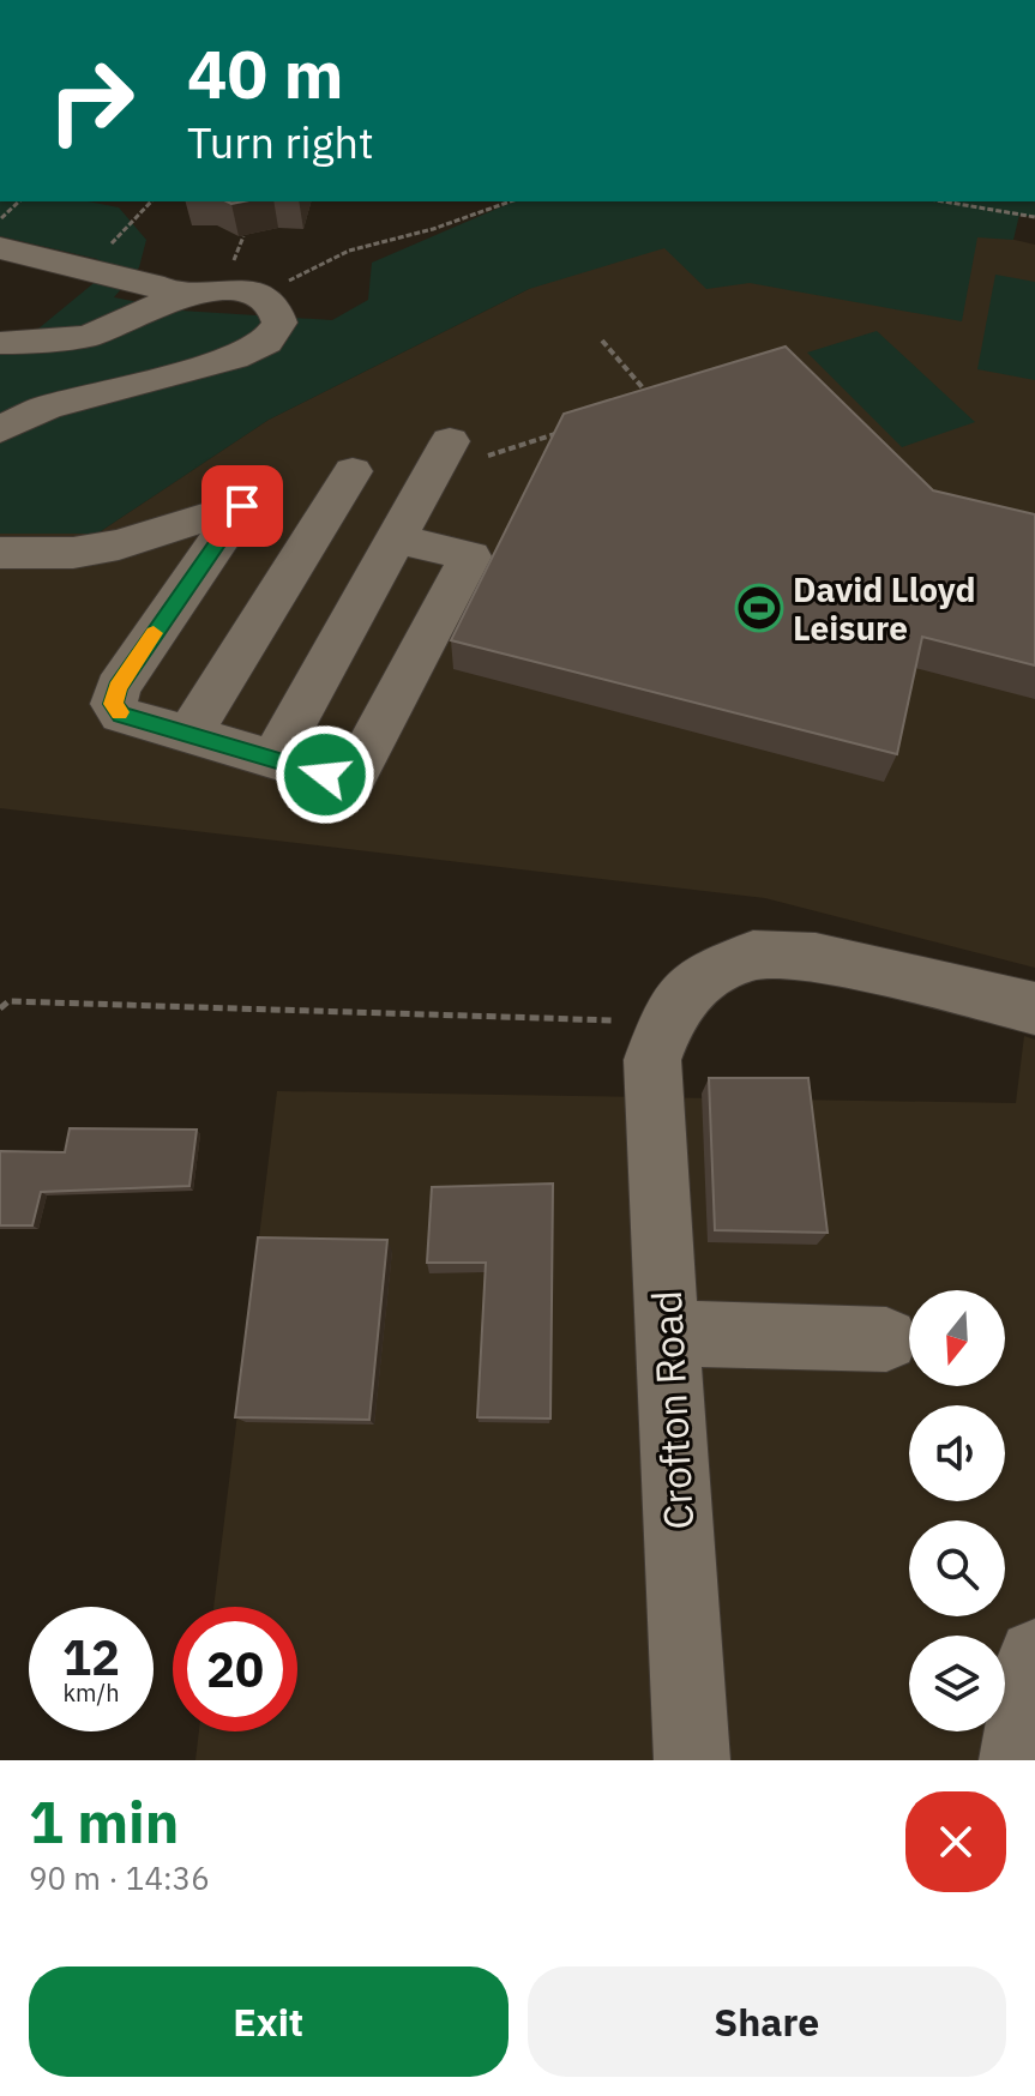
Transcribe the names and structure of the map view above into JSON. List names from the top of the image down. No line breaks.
{"streets":{"street":["Crofton Road"]},"places":{"sports":["David Lloyd Leisure"]},"north":"bottom","page":{"turn":["40 m","Turn right"],"speed":"12 km/h","limit":"20","heading":["1 min","90 m · 14:36"],"buttons":["Exit","Share"]}}
